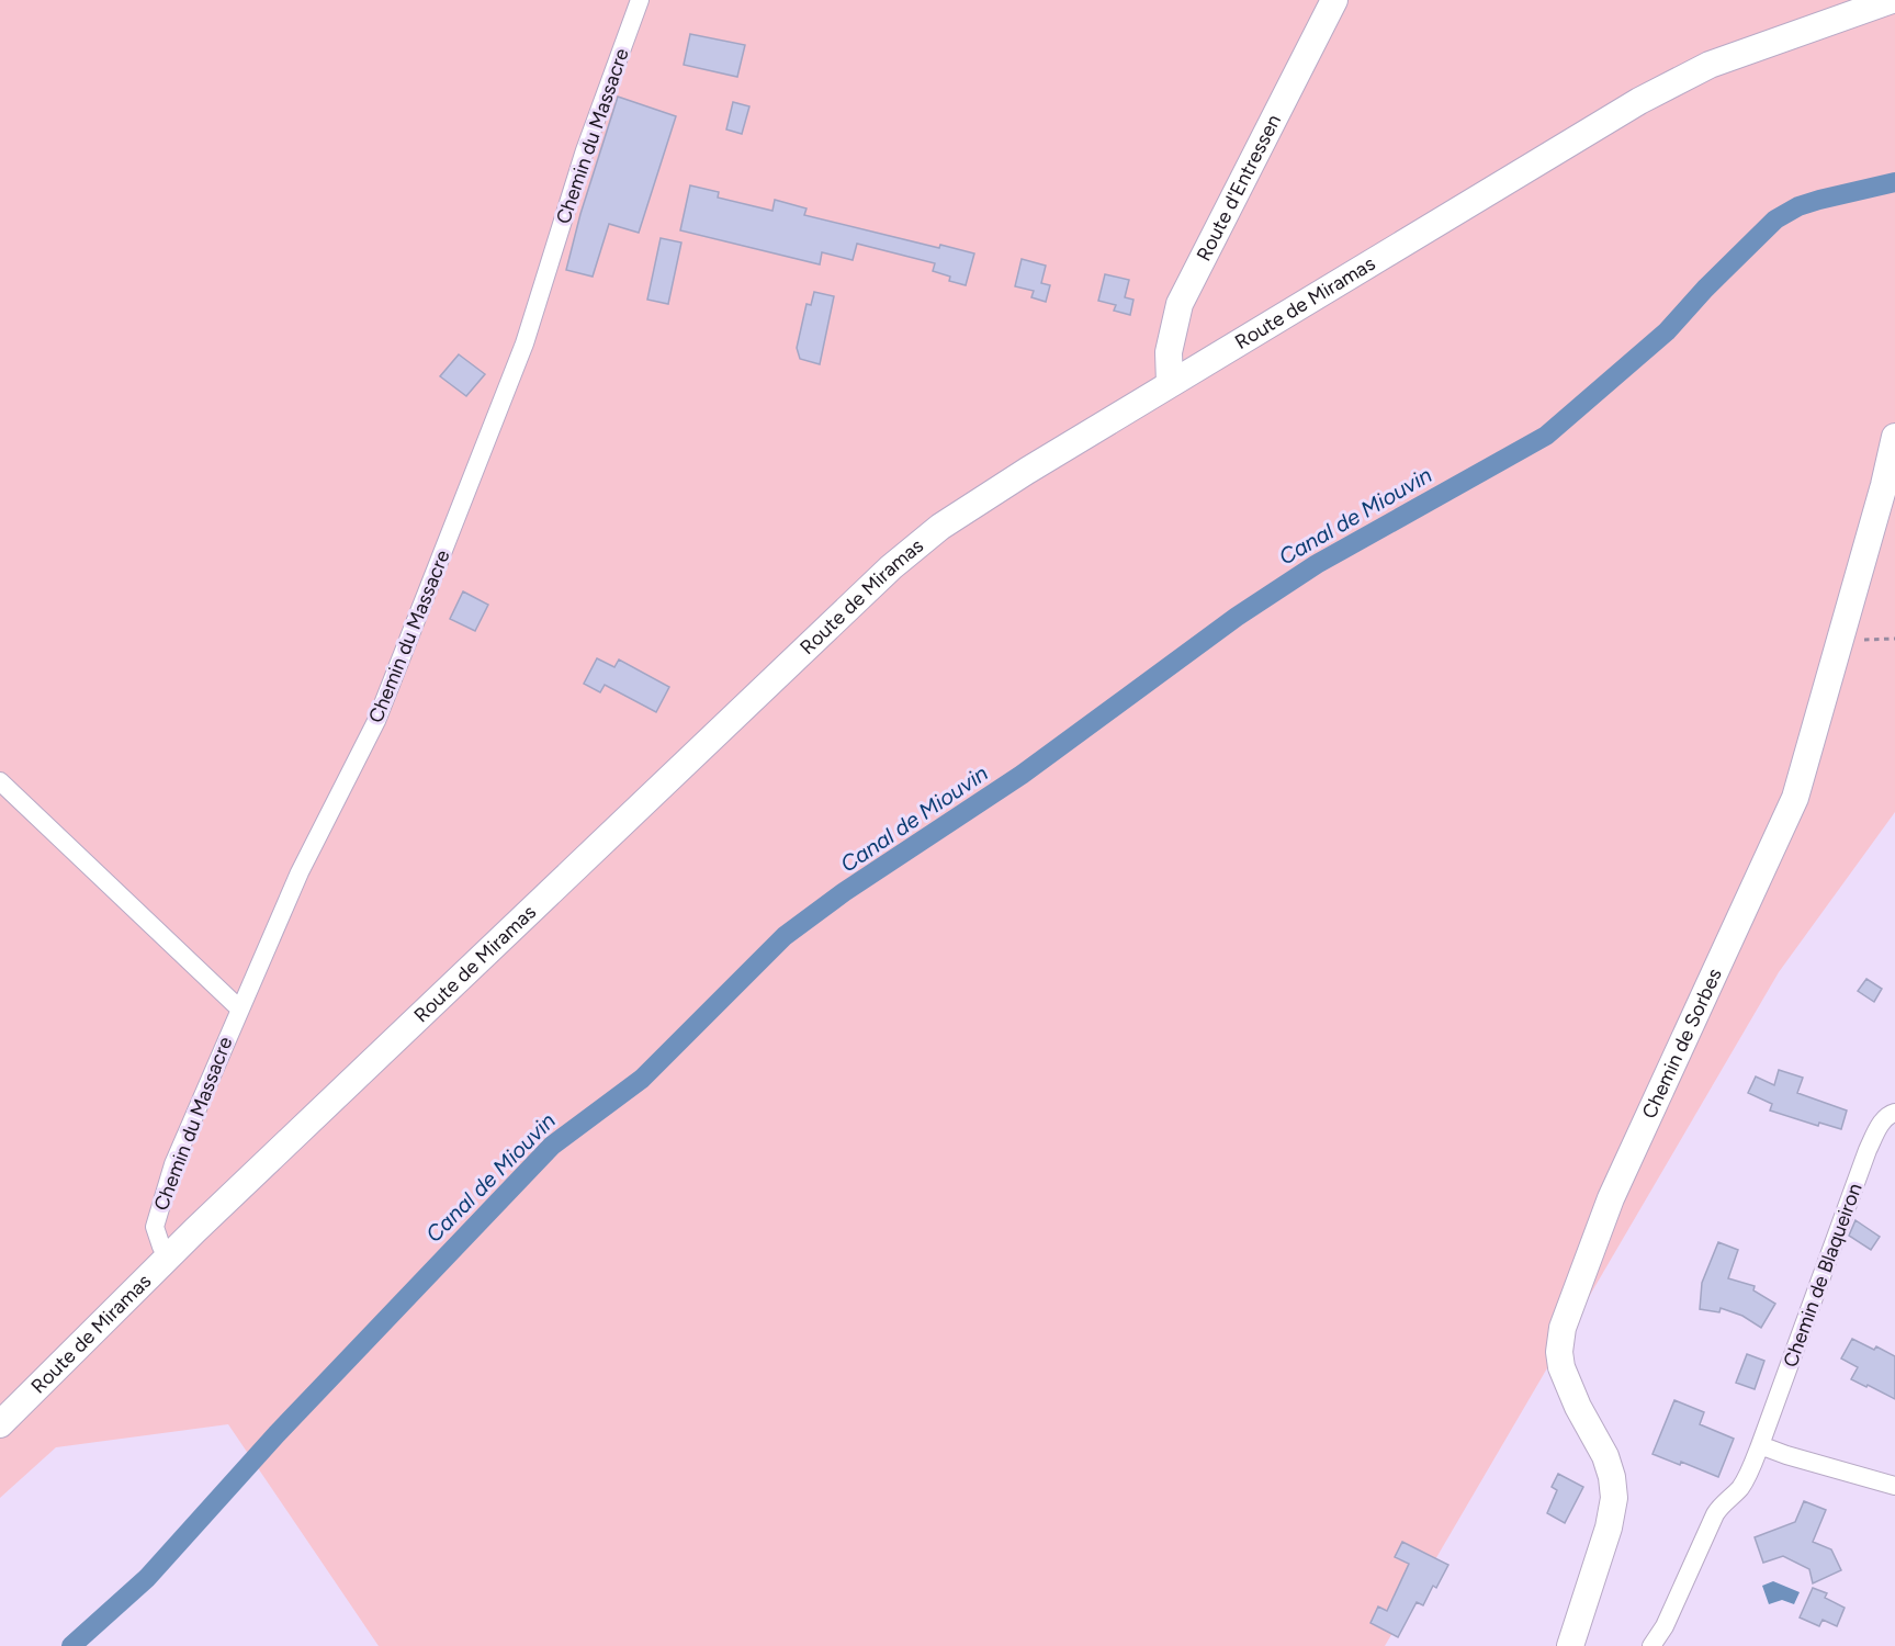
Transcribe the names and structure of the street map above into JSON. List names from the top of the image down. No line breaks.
{"streets":{"main road":["Route d'Entressen","Route de Miramas","Chemin de Sorbes"],"street":["Chemin du Massacre","Chemin de Blaqueiron"]},"crossings":[["Chemin du Massacre","Route de Miramas"],["Route d'Entressen","Route de Miramas"]],"water":["Canal de Miouvin"]}
